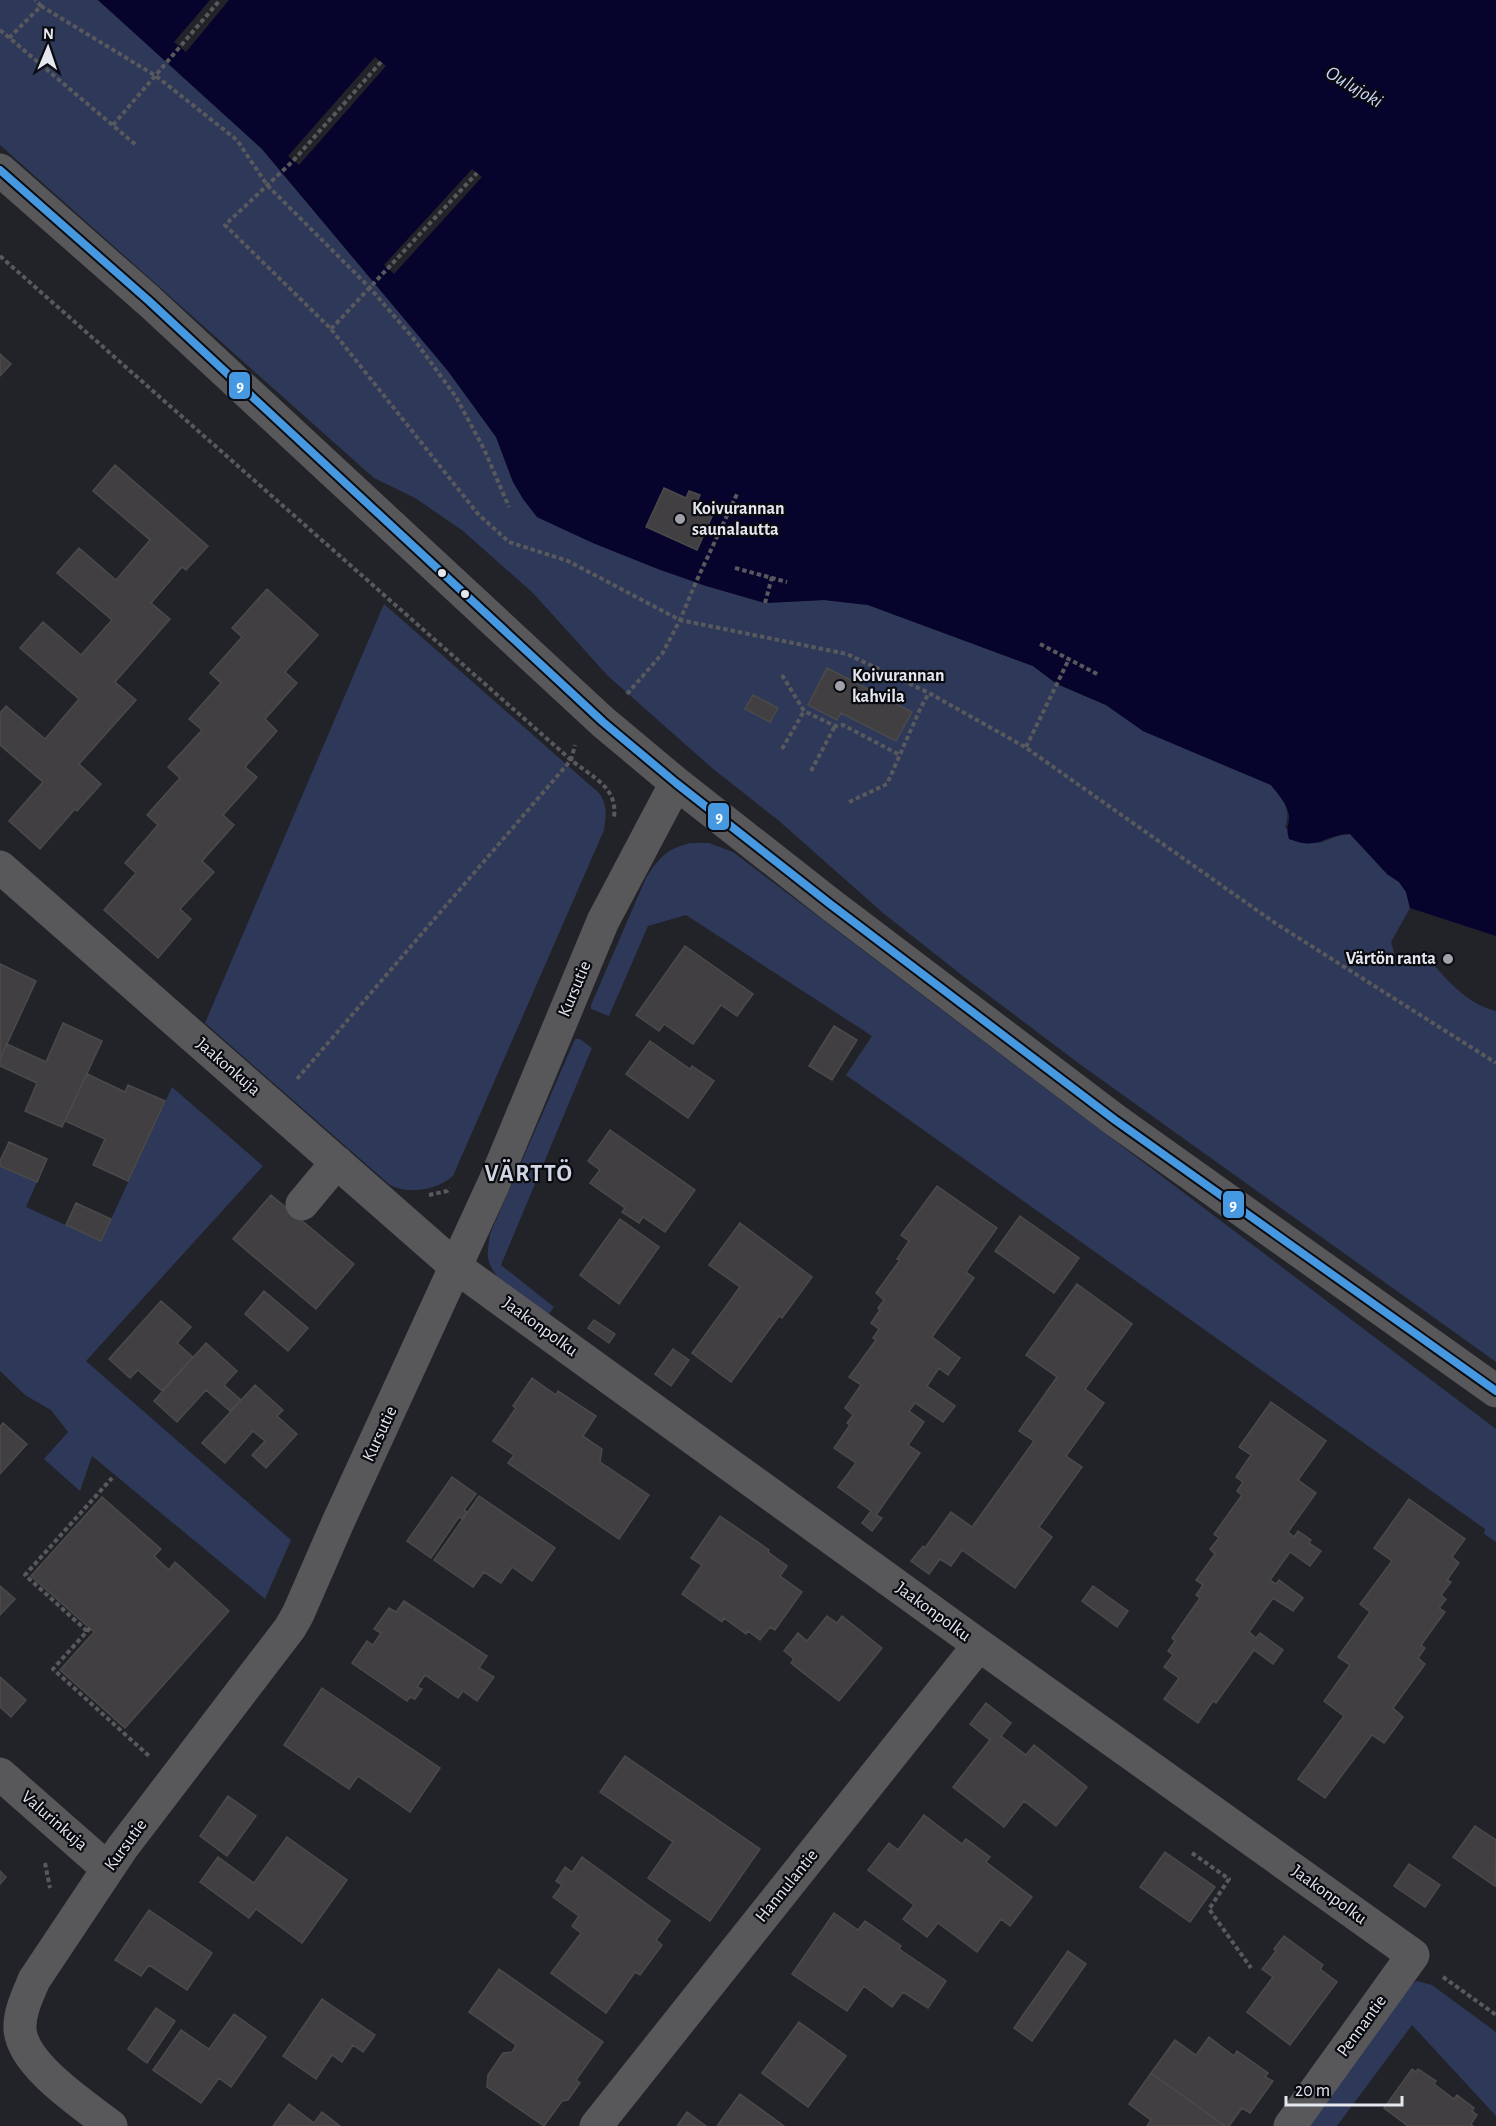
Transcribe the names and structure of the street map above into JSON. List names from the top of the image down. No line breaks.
{"streets":{"street":["Kursutie","Jaakonkuja","Jaakonpolku","Valurinkuja","Hannulantie","Pennantie"]},"crossings":[["Kursutie","Jaakonkuja"],["Kursutie","Jaakonpolku"],["Kursutie","Valurinkuja"],["Jaakonkuja","Jaakonpolku"],["Jaakonpolku","Hannulantie"],["Jaakonpolku","Pennantie"]],"districts":["VÄRTTÖ"],"water":["Oulujoki"],"places":["Koivurannan saunalautta","Koivurannan kahvila","Värtön ranta"],"lines":["transit line 9"],"scale_bar":"20 m","north":"top"}
